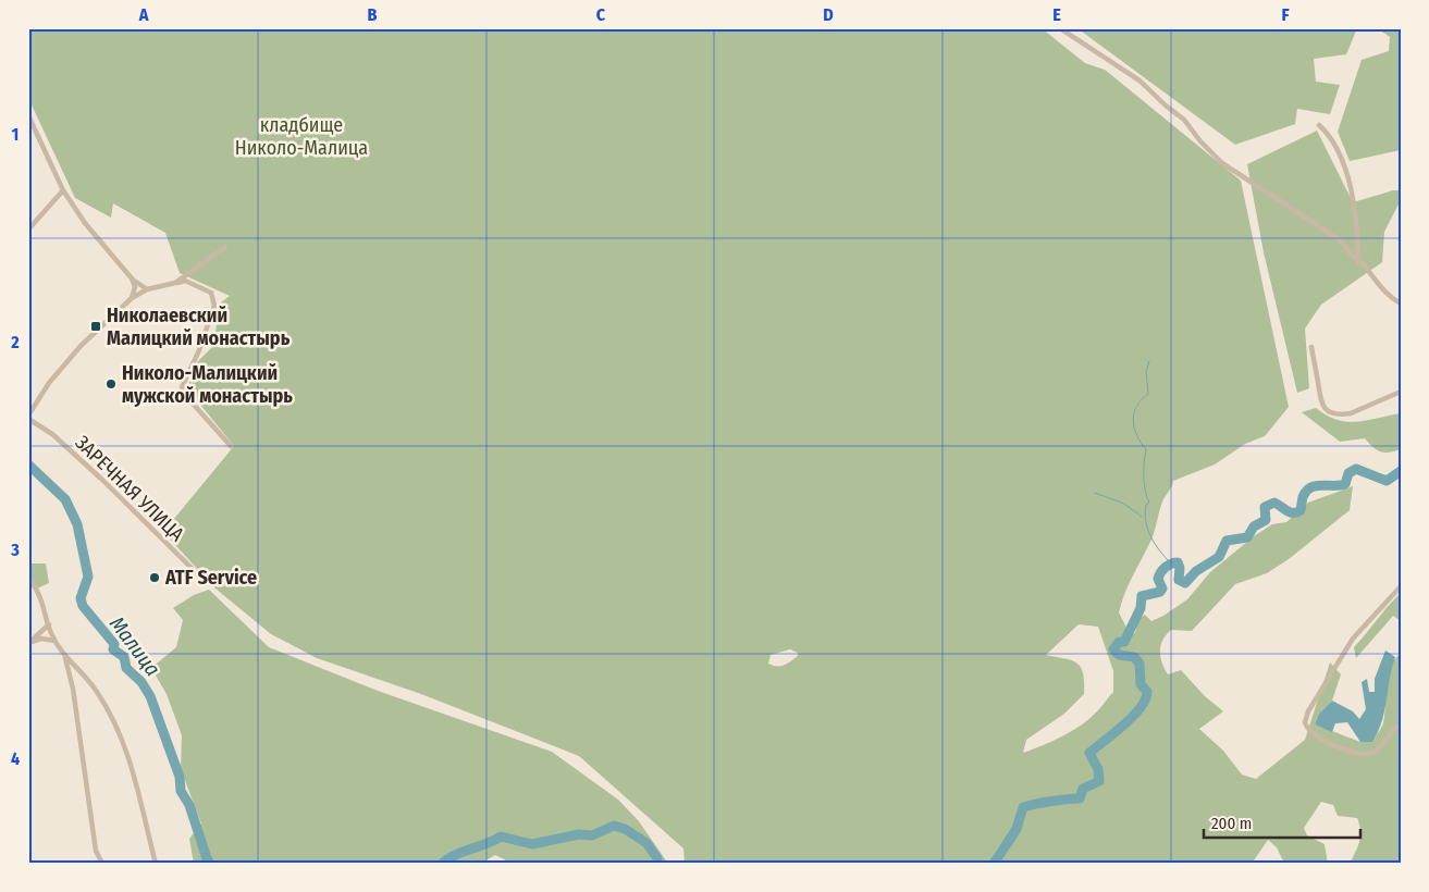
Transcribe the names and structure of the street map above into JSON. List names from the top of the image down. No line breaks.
{"streets":{"street":["ЗАРЕЧНАЯ УЛИЦА"]},"water":["Малица"],"parks":["кладбище Николо-Малица"],"places":{"transit":["Николаевский Малицкий монастырь"],"other":["Николо-Малицкий мужской монастырь","ATF Service"]},"scale_bar":"200 m","grid":{"columns":["A","B","C","D","E","F"],"rows":["1","2","3","4"]}}
